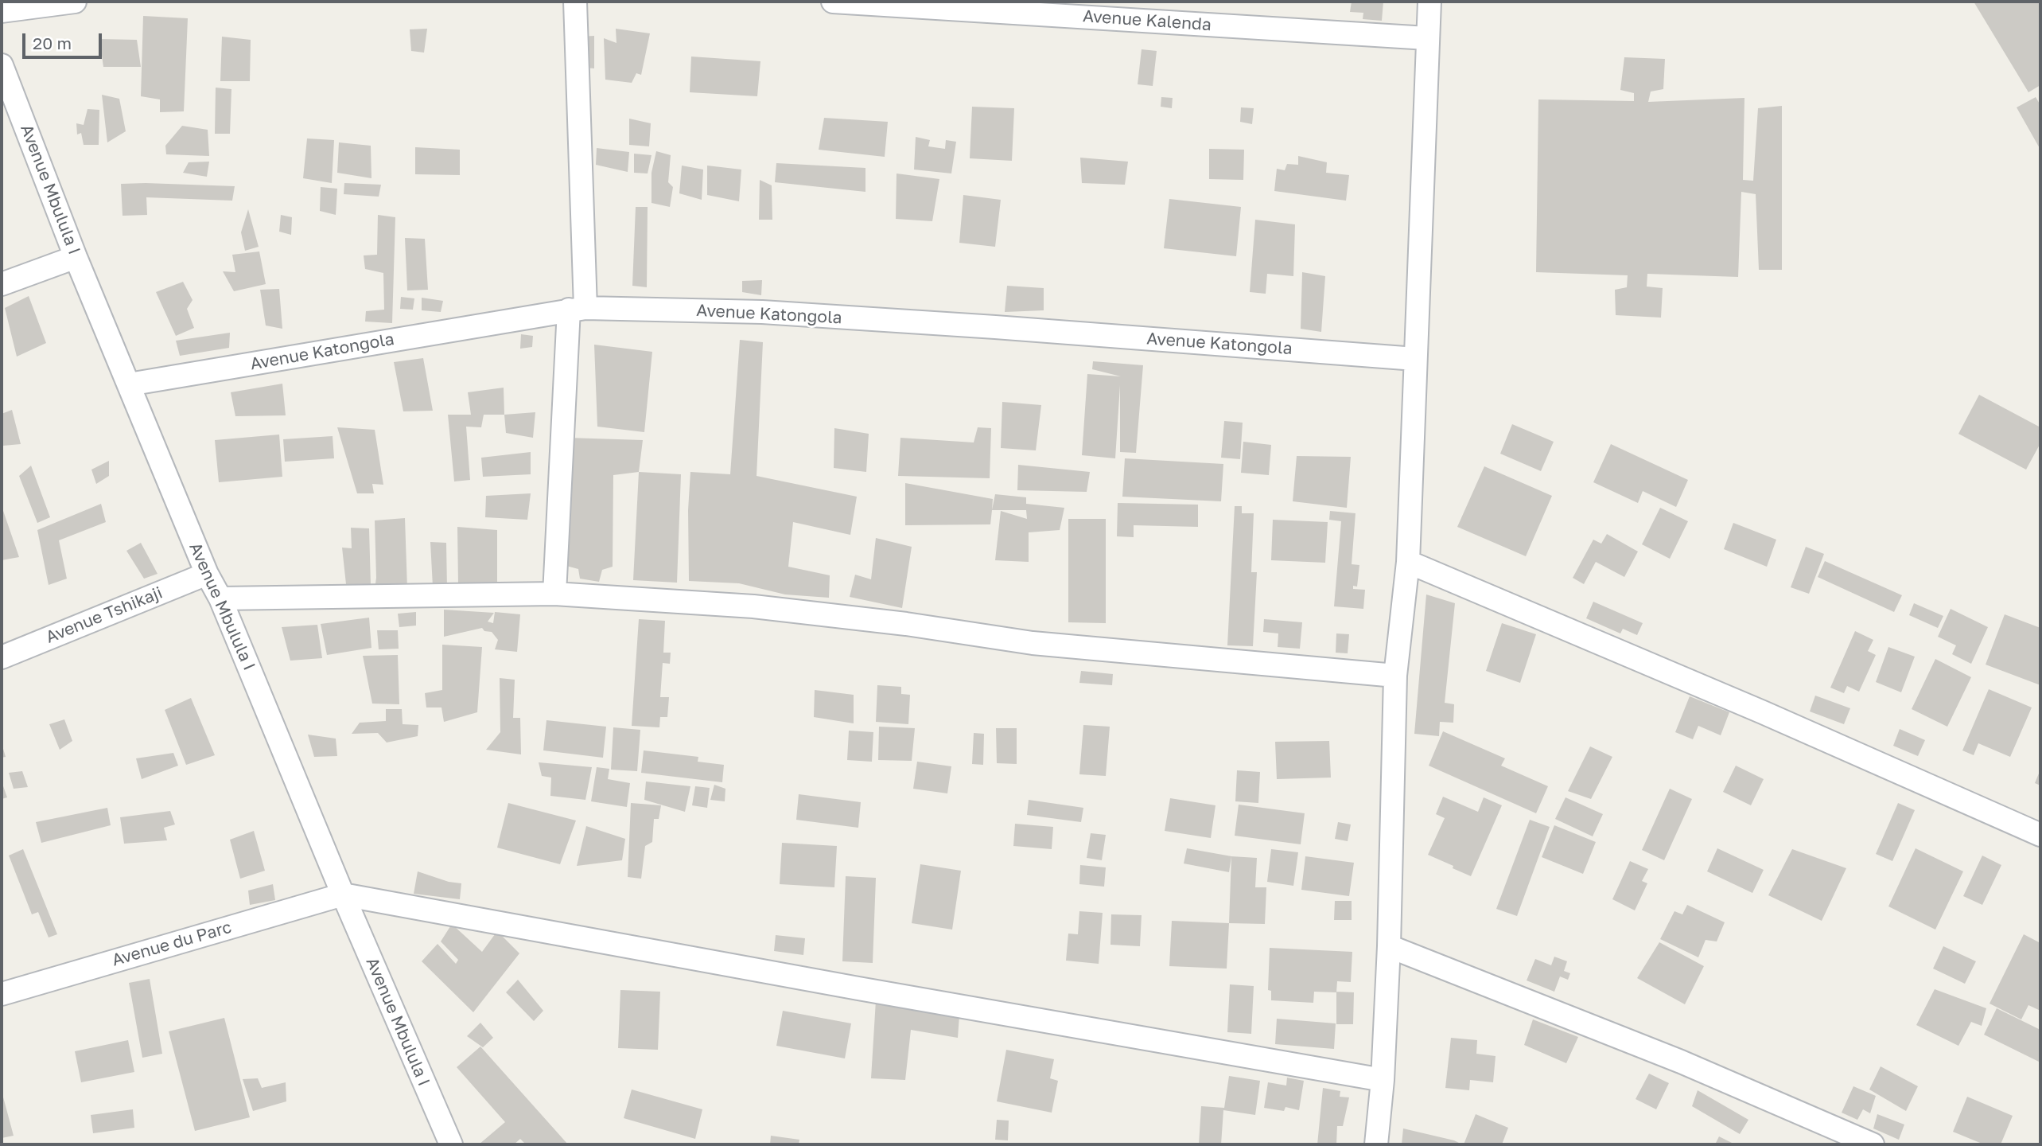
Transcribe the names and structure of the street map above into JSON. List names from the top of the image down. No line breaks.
{"streets":{"street":["Avenue Kalenda","Avenue Mbulula I","Avenue Katongola","Avenue Tshikaji","Avenue du Parc"]},"crossings":[["Avenue Mbulula I","Avenue Katongola"],["Avenue Mbulula I","Avenue Tshikaji"],["Avenue Mbulula I","Avenue du Parc"]],"scale_bar":"20 m"}
